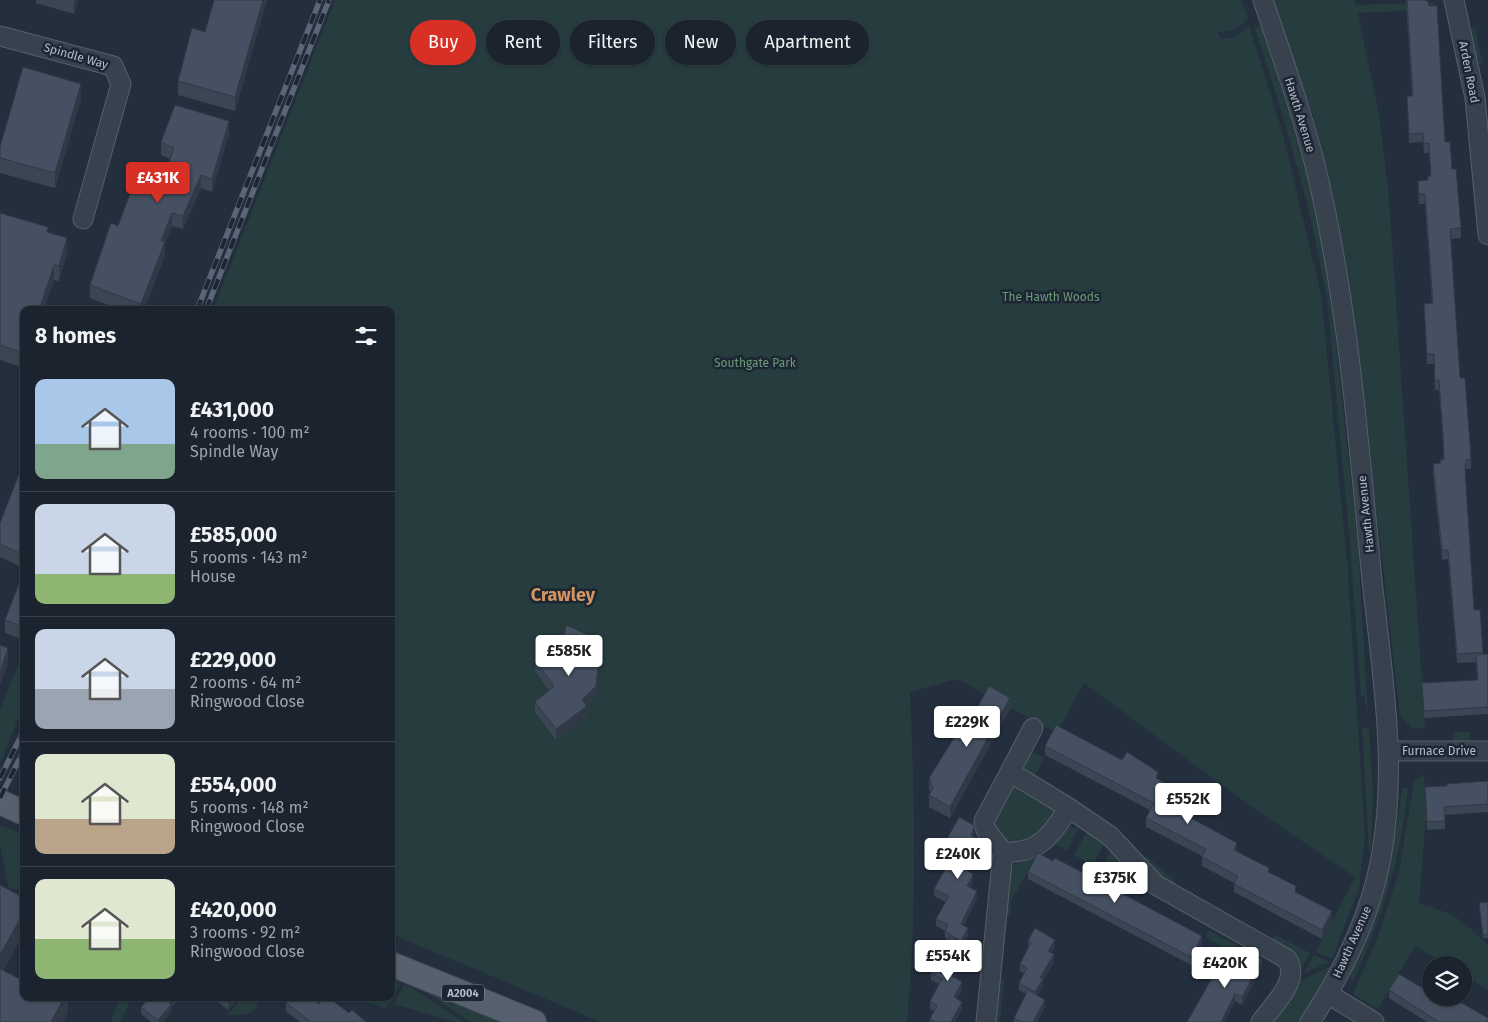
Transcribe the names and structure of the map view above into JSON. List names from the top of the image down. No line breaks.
{"streets":{"main road":["A2004"],"street":["Spindle Way","Arden Road","Hawth Avenue","Furnace Drive"]},"crossings":[["Hawth Avenue","Furnace Drive"]],"districts":["Crawley"],"parks":["The Hawth Woods","Southgate Park"],"page":{"chip":["Buy","Rent","Filters","New","Apartment"],"price":["£431K","£585K","£229K","£552K","£240K","£375K","£554K","£420K"],"heading":"8 homes","list":[{"name":"£431,000","note":"4 rooms · 100 m² · Spindle Way"},{"name":"£585,000","note":"5 rooms · 143 m² · House"},{"name":"£229,000","note":"2 rooms · 64 m² · Ringwood Close"},{"name":"£554,000","note":"5 rooms · 148 m² · Ringwood Close"},{"name":"£420,000","note":"3 rooms · 92 m² · Ringwood Close"}]}}
